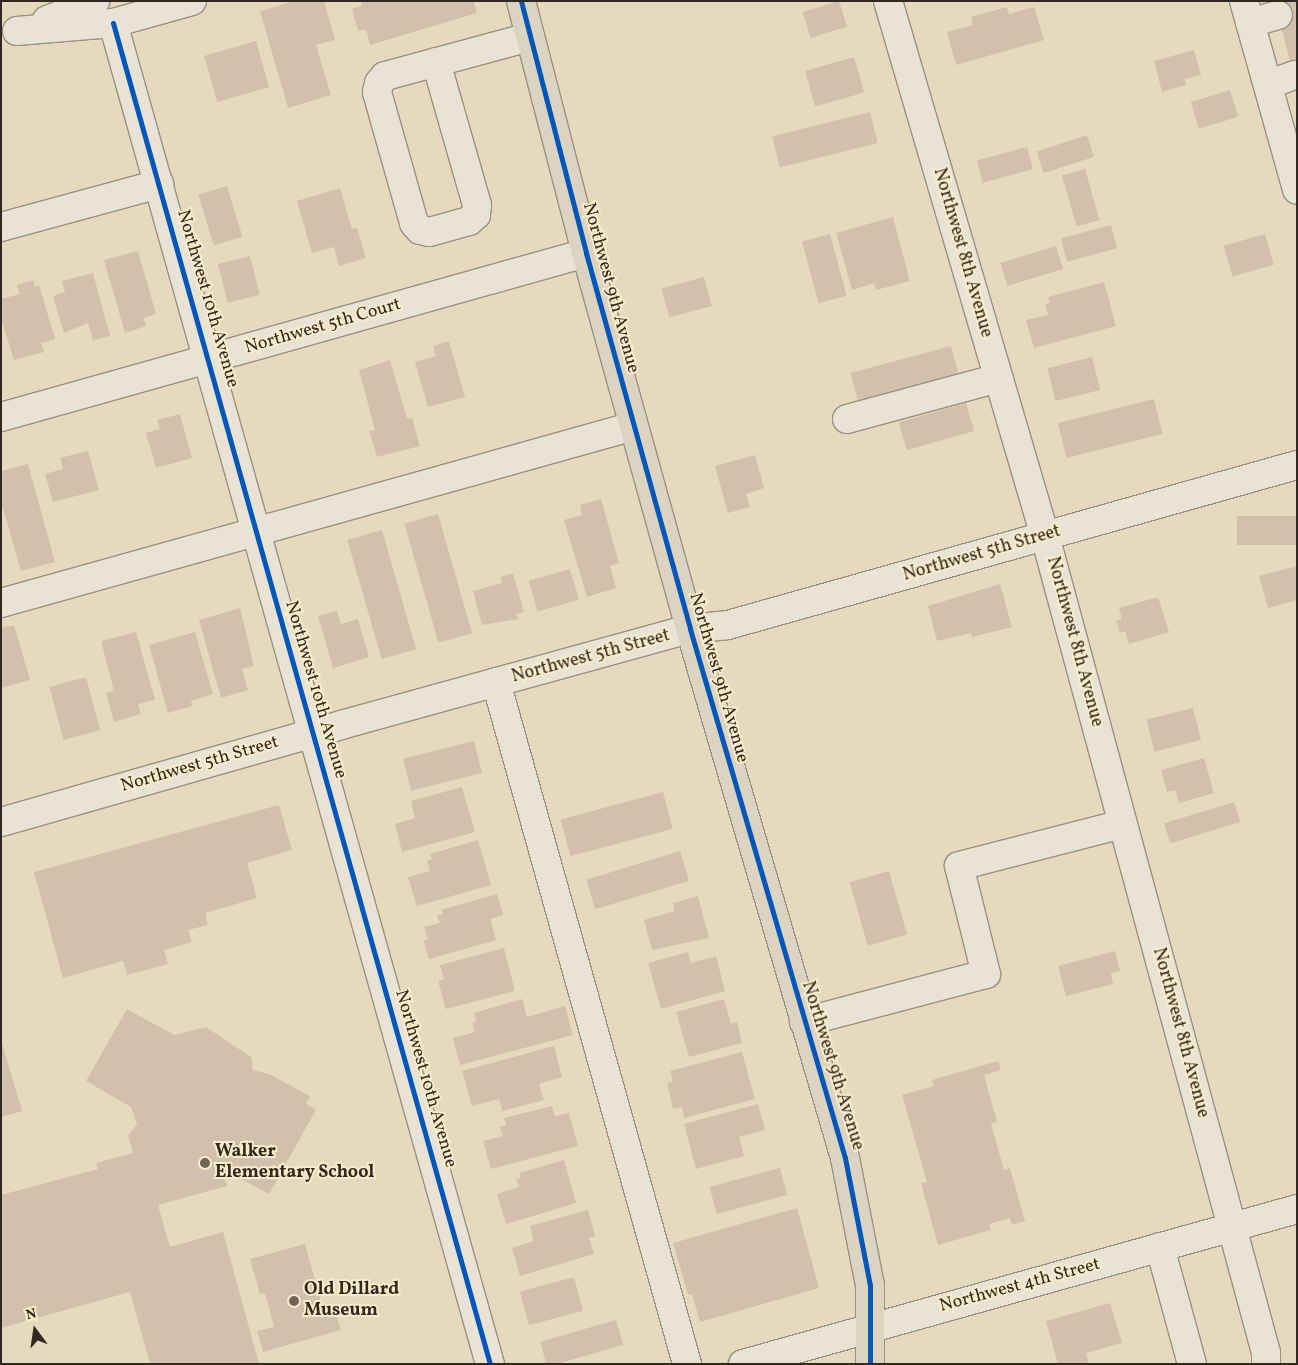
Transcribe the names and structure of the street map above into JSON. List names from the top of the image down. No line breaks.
{"streets":{"main road":["Northwest 9th Avenue"],"street":["Northwest 8th Avenue","Northwest 10th Avenue","Northwest 5th Court","Northwest 5th Street","Northwest 4th Street"]},"crossings":[["Northwest 8th Avenue","Northwest 5th Street"],["Northwest 8th Avenue","Northwest 4th Street"],["Northwest 9th Avenue","Northwest 5th Court"],["Northwest 9th Avenue","Northwest 5th Street"],["Northwest 9th Avenue","Northwest 4th Street"],["Northwest 10th Avenue","Northwest 5th Court"],["Northwest 10th Avenue","Northwest 5th Street"]],"places":["Walker Elementary School","Old Dillard Museum"],"north":"top"}
